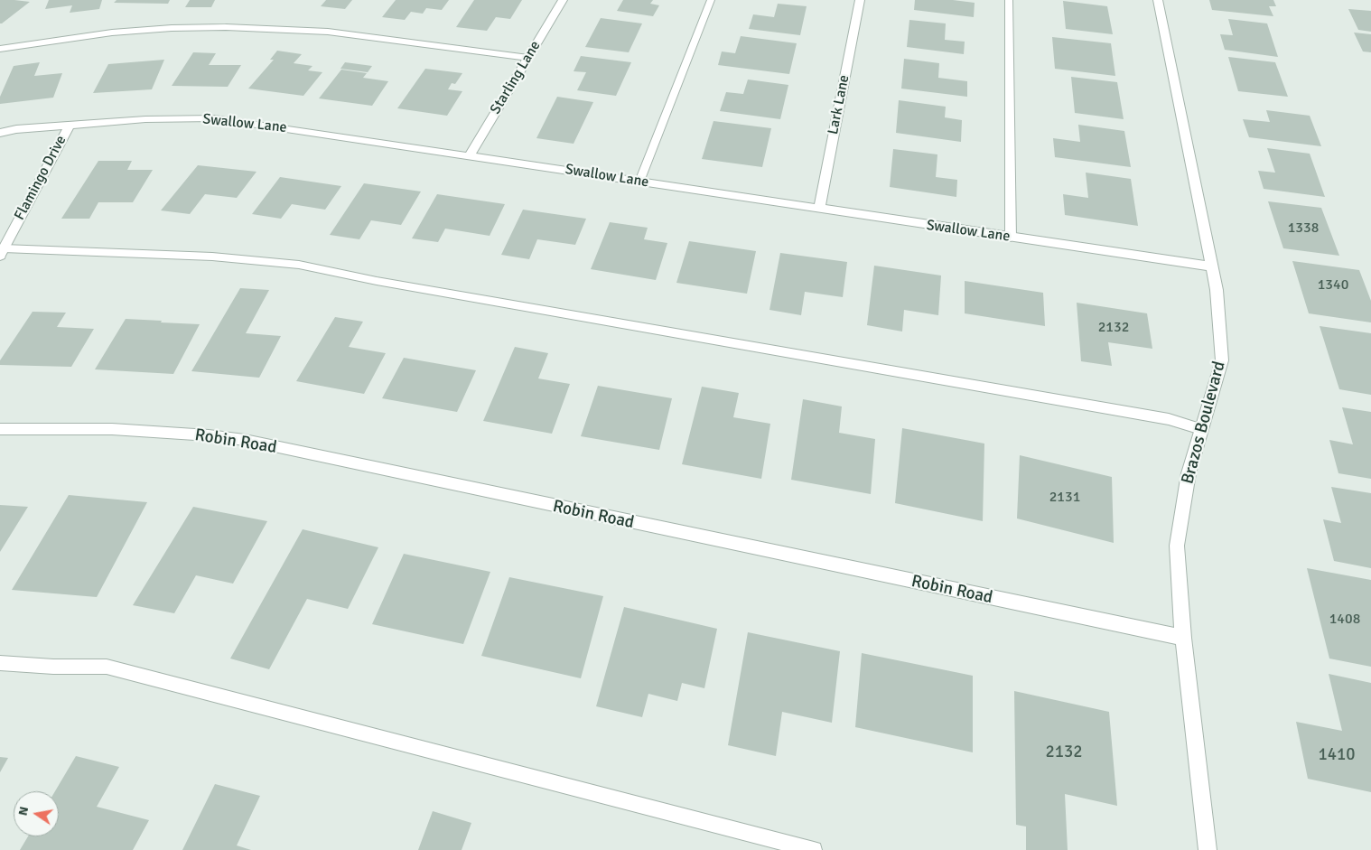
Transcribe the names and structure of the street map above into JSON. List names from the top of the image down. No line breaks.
{"streets":{"street":["Starling Lane","Lark Lane","Swallow Lane","Flamingo Drive","Brazos Boulevard","Robin Road"]},"crossings":[["Starling Lane","Swallow Lane"],["Lark Lane","Swallow Lane"],["Swallow Lane","Flamingo Drive"],["Swallow Lane","Brazos Boulevard"],["Brazos Boulevard","Robin Road"]],"house_numbers":["1338","1340","2132","2131","1408","2132","1410"],"north":"left"}
